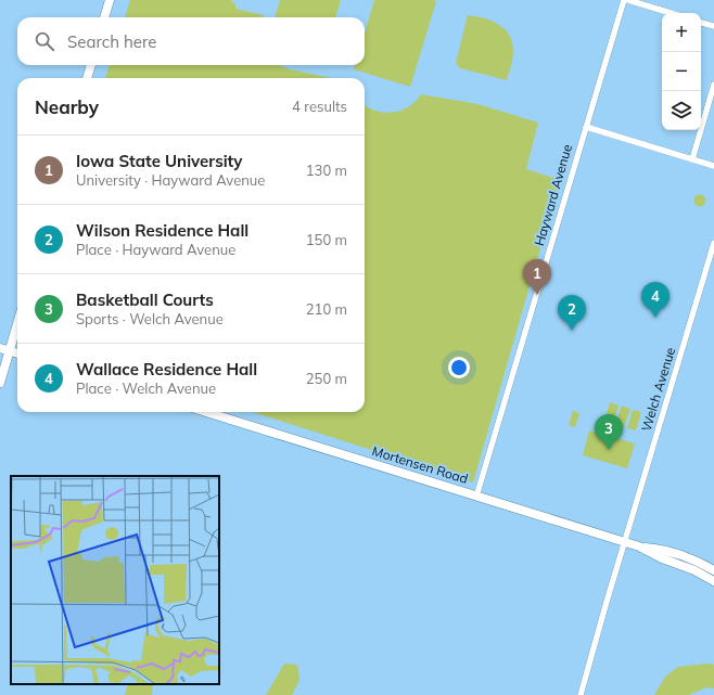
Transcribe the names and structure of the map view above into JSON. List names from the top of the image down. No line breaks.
{"streets":{"street":["Hayward Avenue","Welch Avenue","Mortensen Road"]},"crossings":[["Hayward Avenue","Mortensen Road"],["Welch Avenue","Mortensen Road"]],"page":{"map_buttons":["+","−"],"search":"Search here","heading":["Nearby","4 results"],"list":[{"mark":"1","name":"Iowa State University","note":"University · Hayward Avenue","value":"130 m"},{"mark":"2","name":"Wilson Residence Hall","note":"Place · Hayward Avenue","value":"150 m"},{"mark":"3","name":"Basketball Courts","note":"Sports · Welch Avenue","value":"210 m"},{"mark":"4","name":"Wallace Residence Hall","note":"Place · Welch Avenue","value":"250 m"}],"pins":["1","4","2","3"]}}
